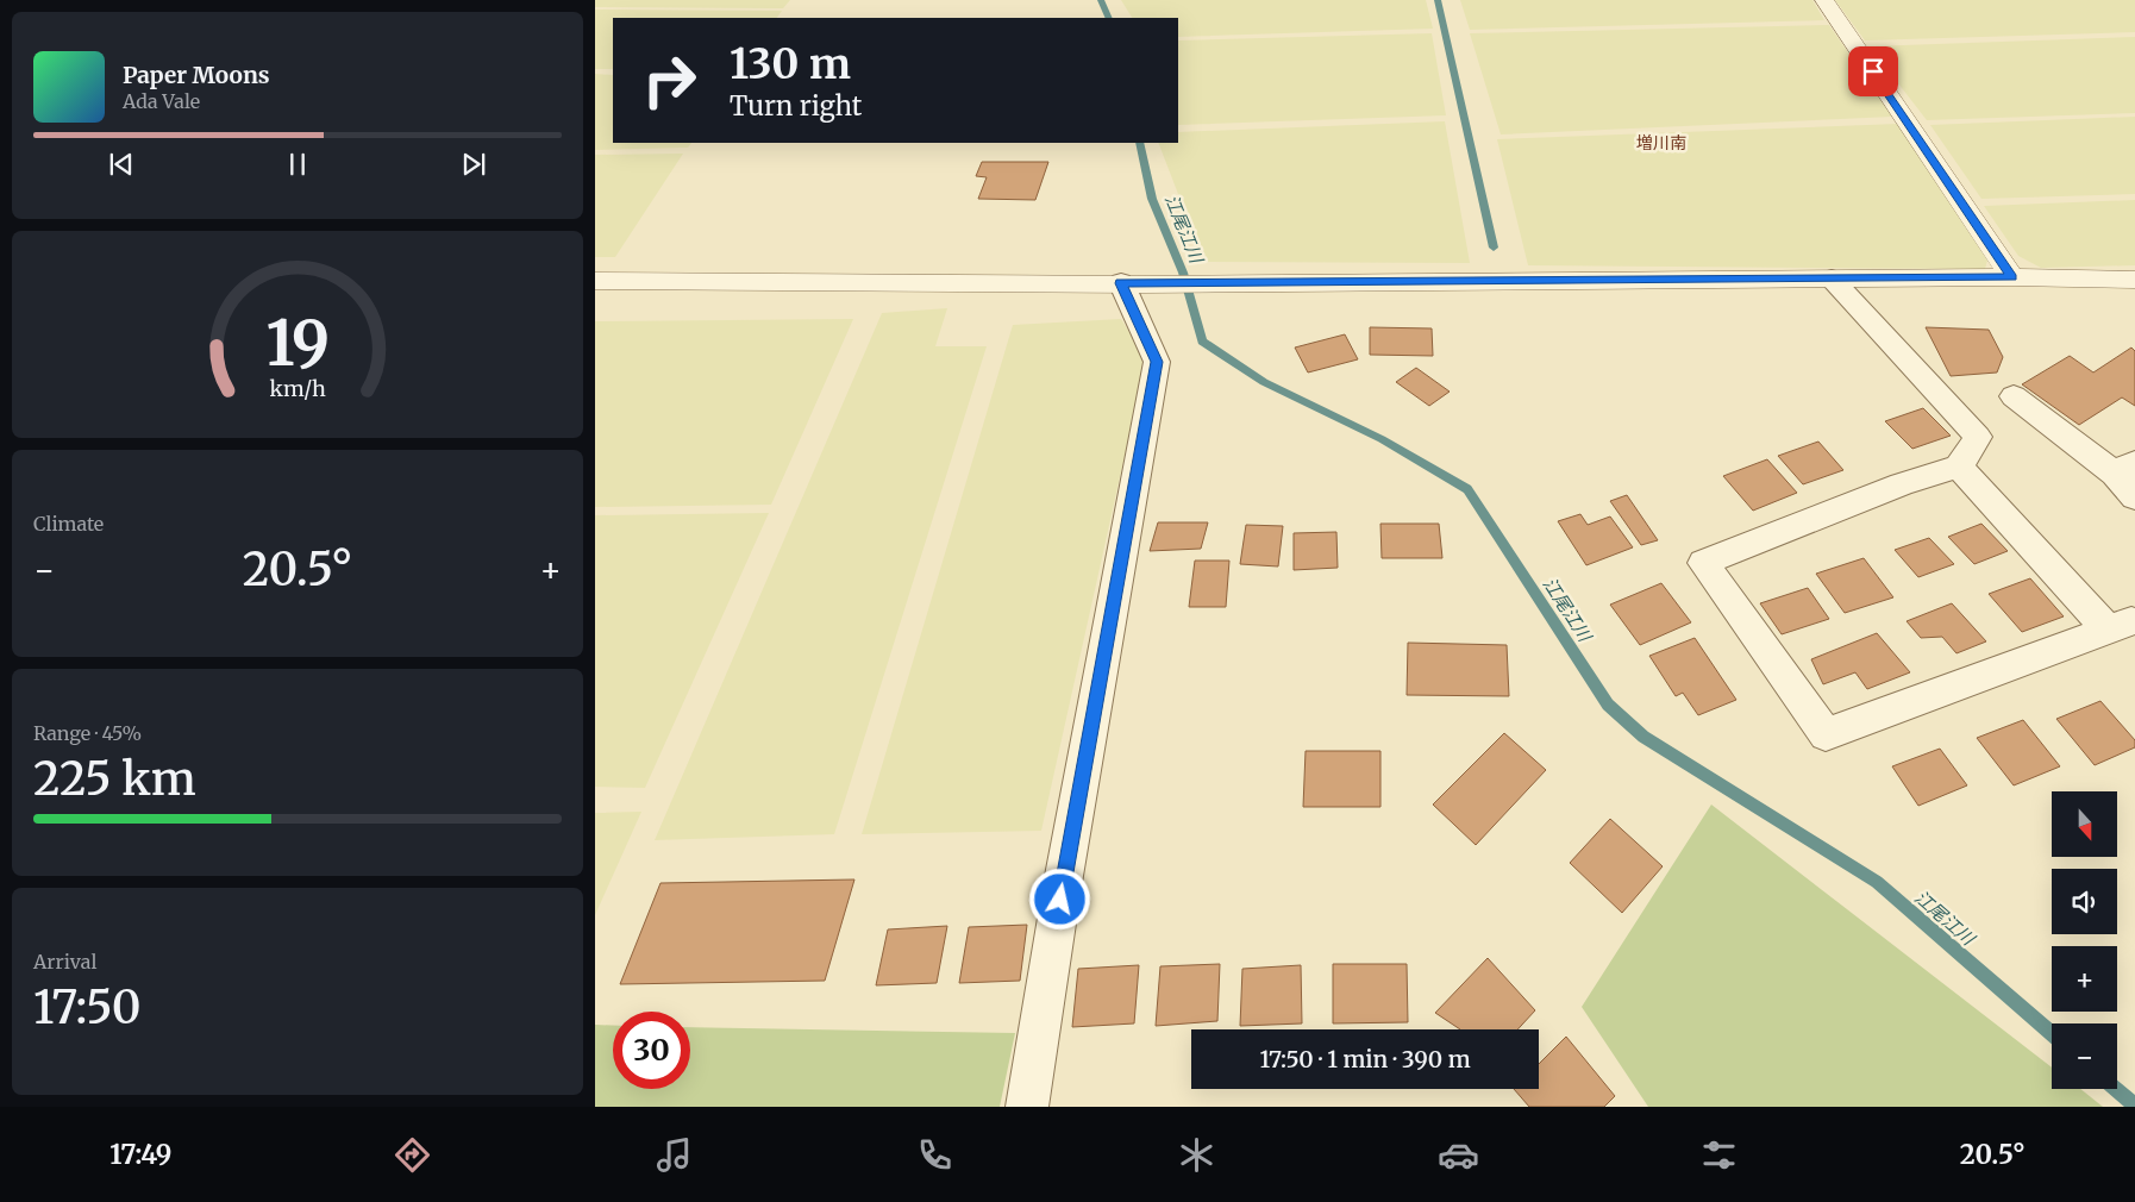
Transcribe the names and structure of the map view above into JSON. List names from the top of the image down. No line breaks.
{"districts":["増川南"],"water":["江尾江川"],"north":"bottom","page":{"turn":["130 m","Turn right"],"song":["Paper Moons","Ada Vale"],"tile":["Climate",["Range · 45%","225 km"],["Arrival","17:50"]],"heat":["−","20.5°","+"],"map_buttons":["+","−"],"limit":"30","trip":"17:50 · 1 min · 390 m","tabs":["17:49","20.5°"],"gauge":["19","km/h"]}}
